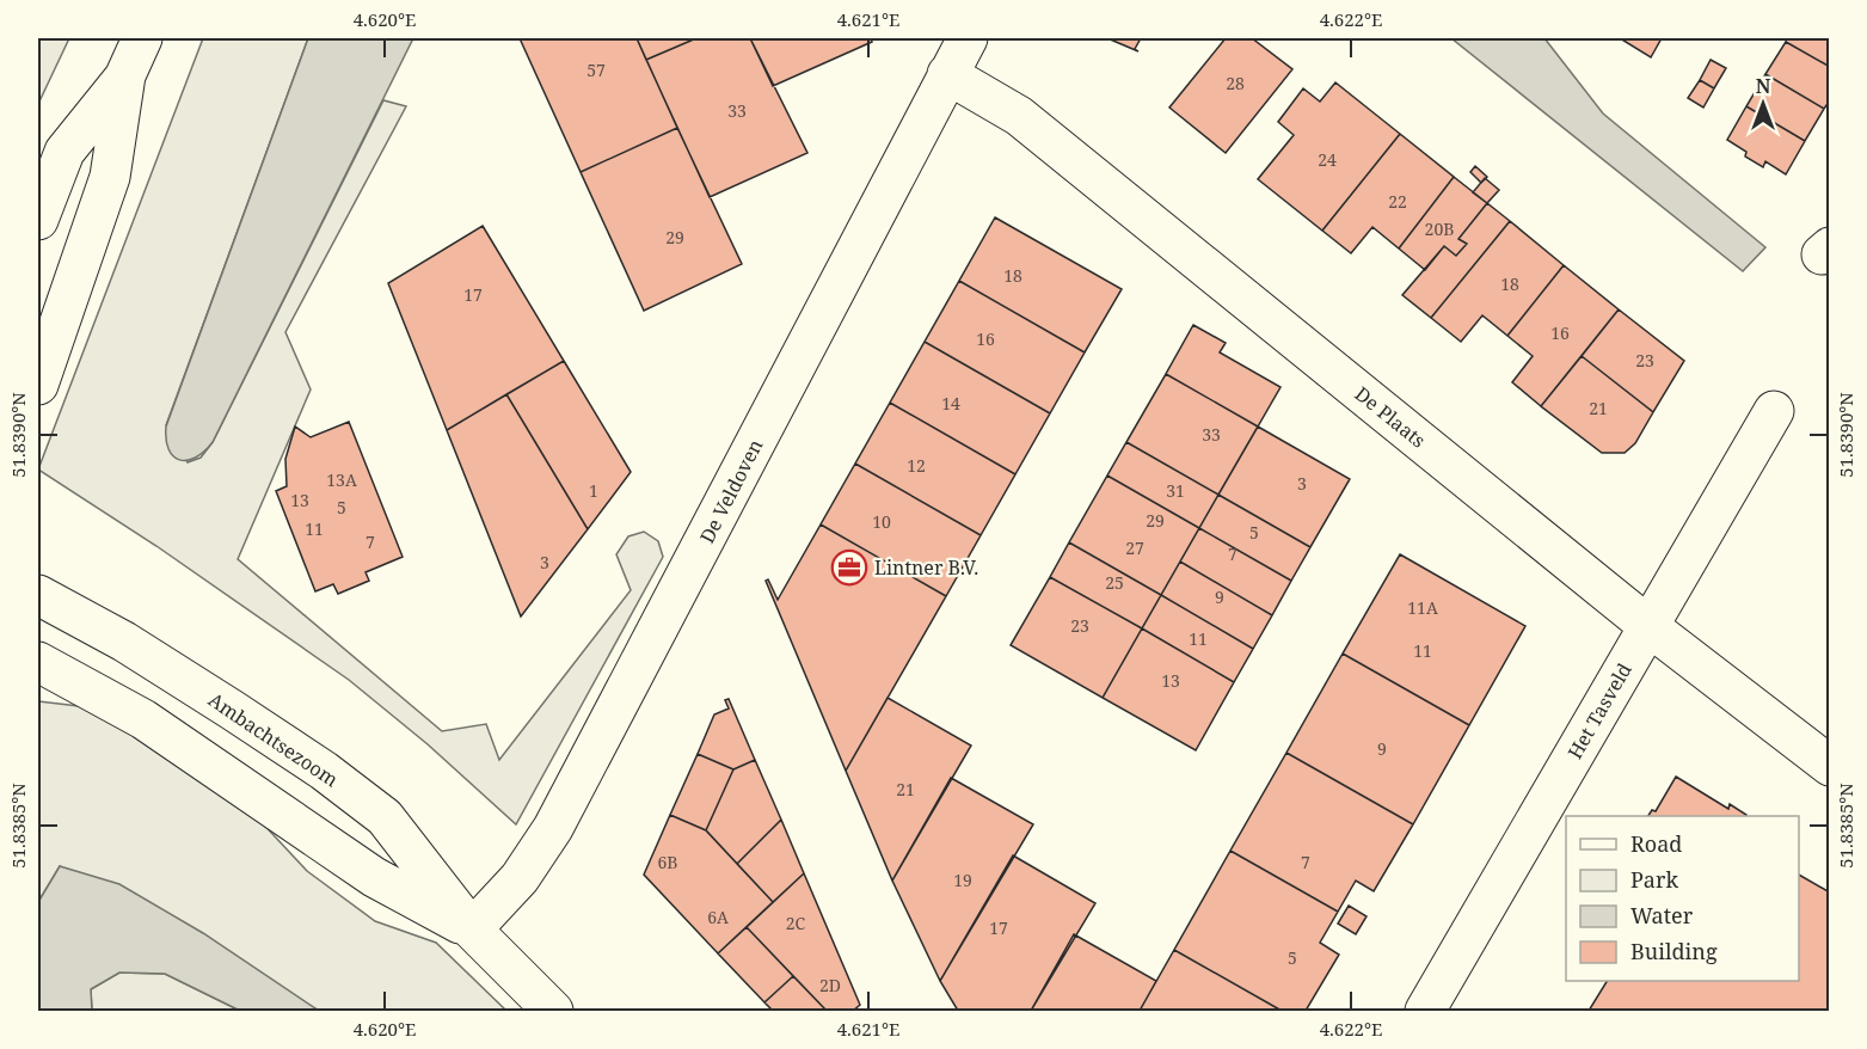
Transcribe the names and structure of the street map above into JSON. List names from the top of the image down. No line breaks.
{"streets":{"street":["De Plaats","De Veldoven","Het Tasveld","Ambachtsezoom"]},"crossings":[["De Plaats","De Veldoven"],["De Plaats","Het Tasveld"],["De Veldoven","Ambachtsezoom"]],"places":{"office":["Lintner B.V."]},"house_numbers":["57","28","33","24","22","20B","29","18","18","17","16","16","23","14","21","33","12","13A","3","1","31","13","5","29","10","11","5","7","27","7","3","25","9","11A","23","11","11","13","9","21","6B","7","19","6A","2C","17","5","2D"],"legend":["Road","Park","Water","Building"],"north":"top","coordinates":["4.620°E","4.621°E","4.622°E","51.8390°N","51.8385°N"]}
